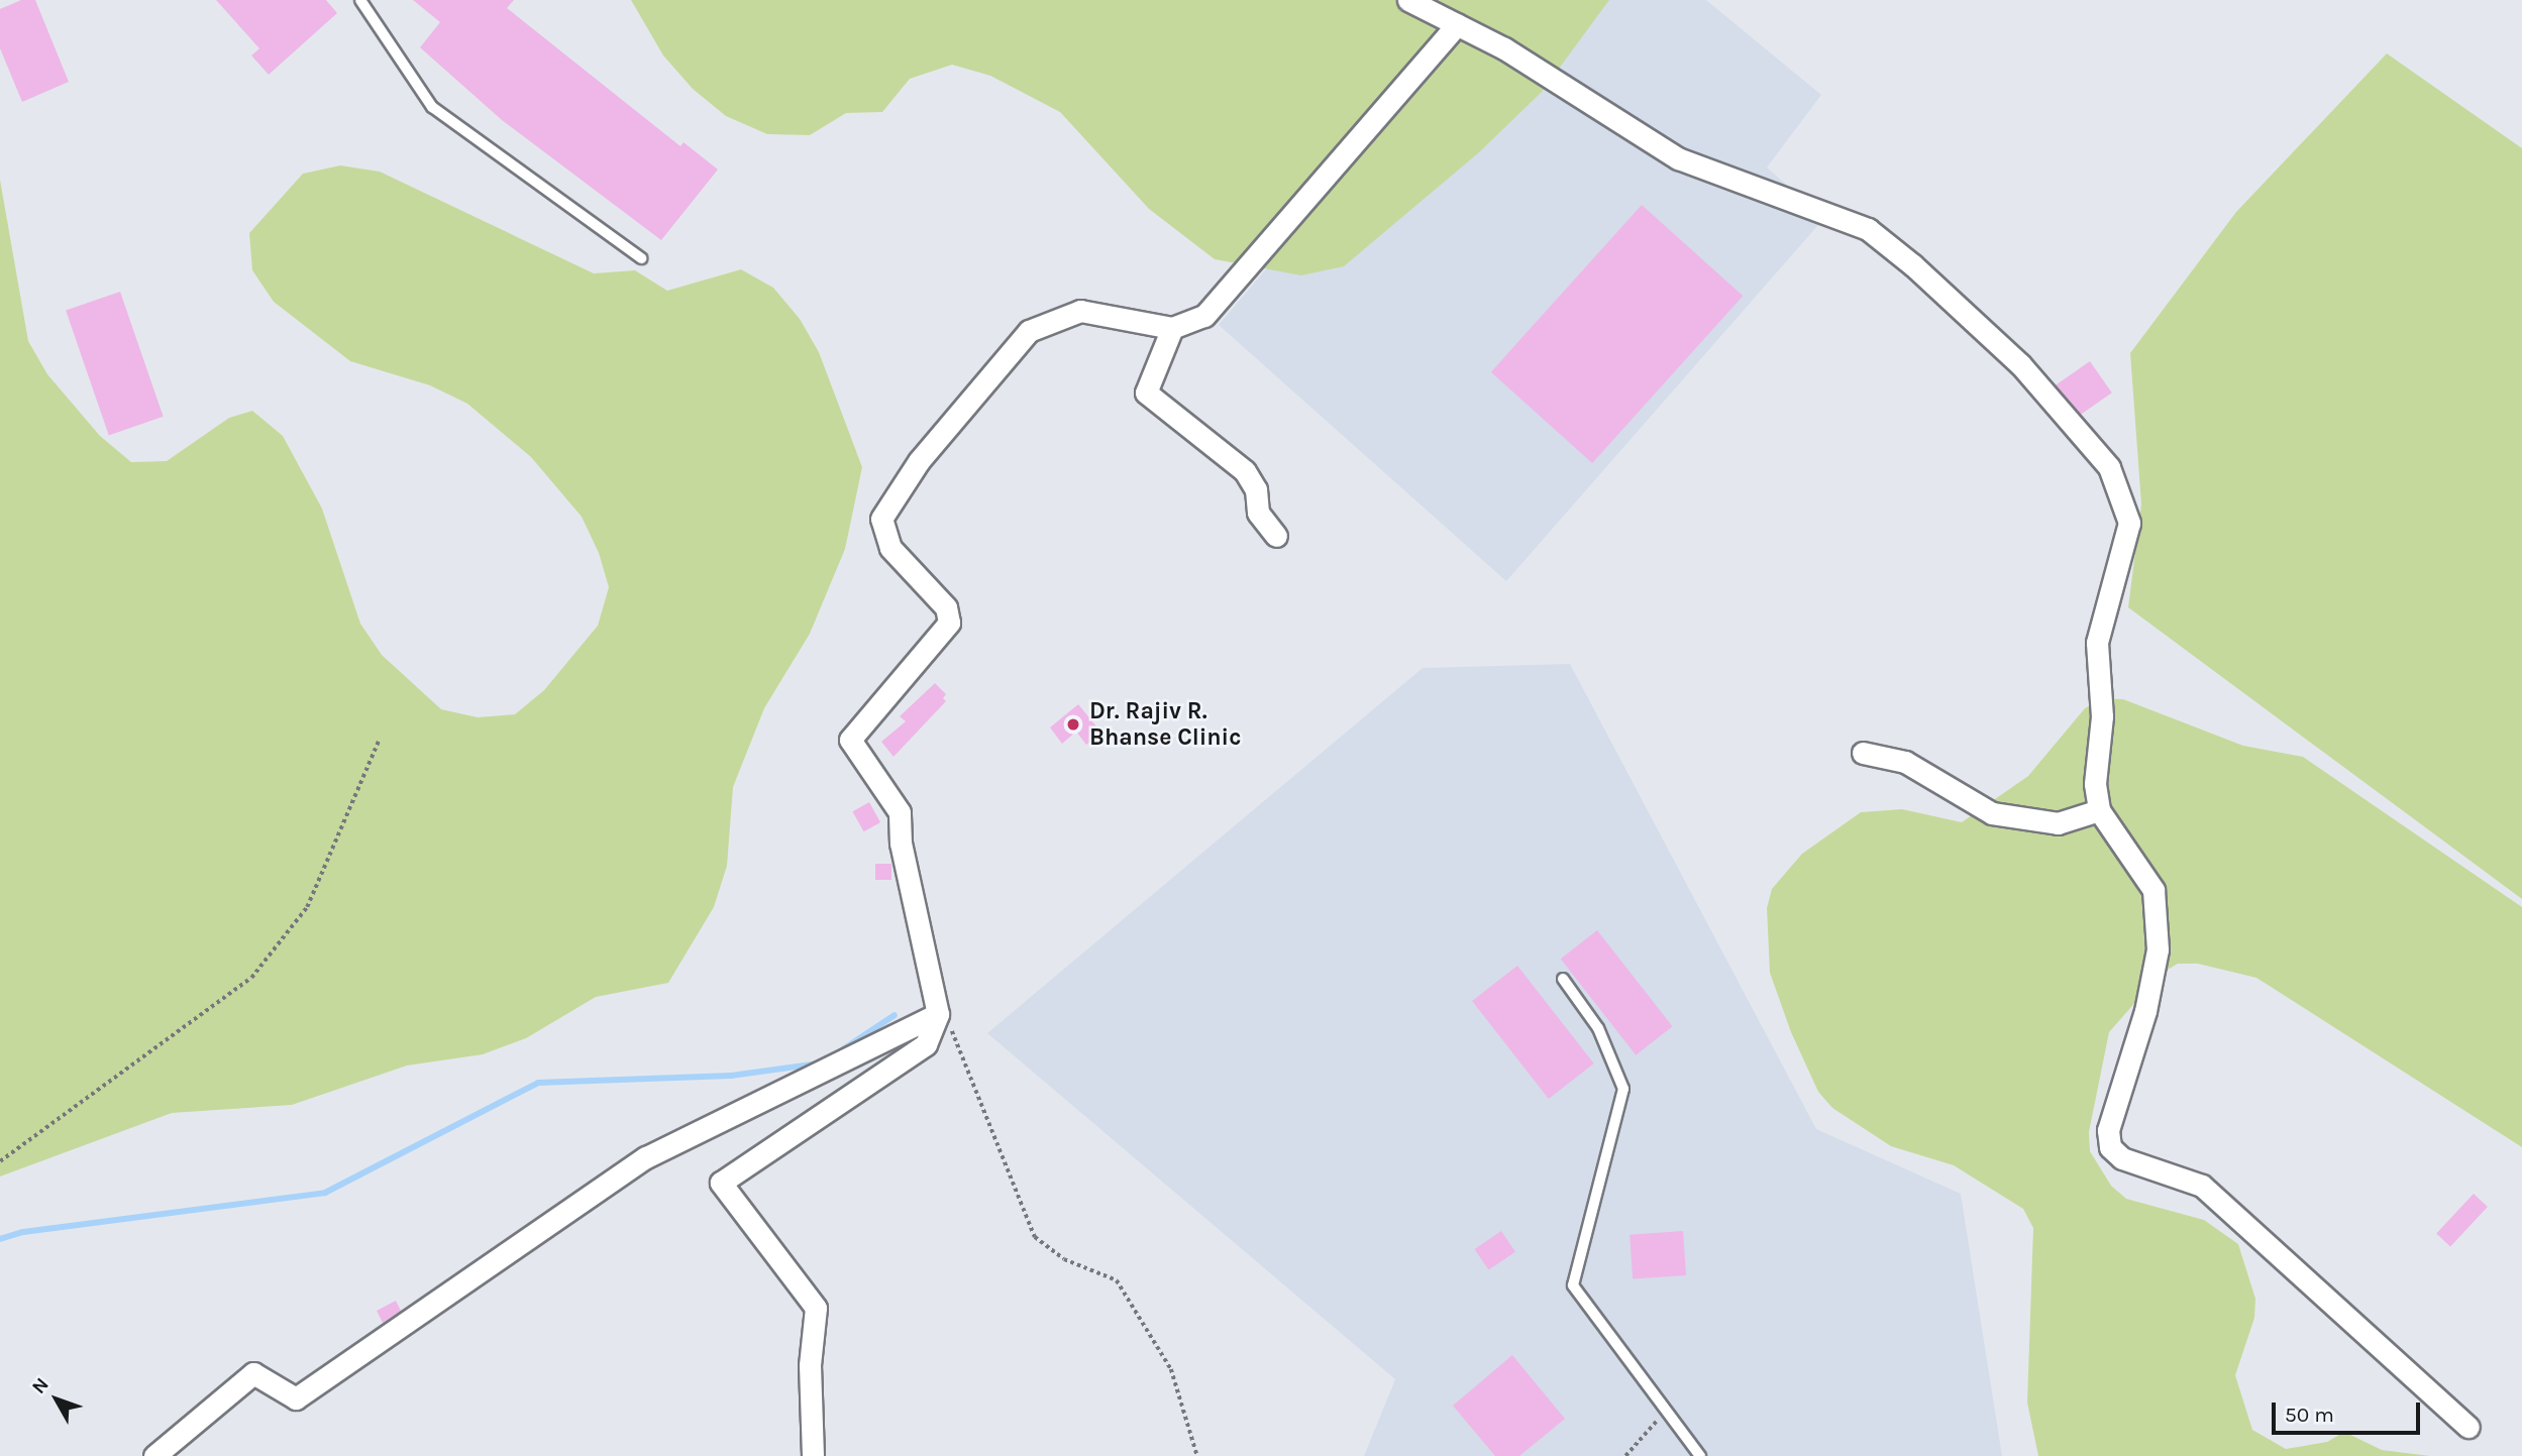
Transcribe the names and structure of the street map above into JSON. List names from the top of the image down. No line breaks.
{"places":["Dr. Rajiv R. Bhanse Clinic"],"scale_bar":"50 m","north":"top left"}
